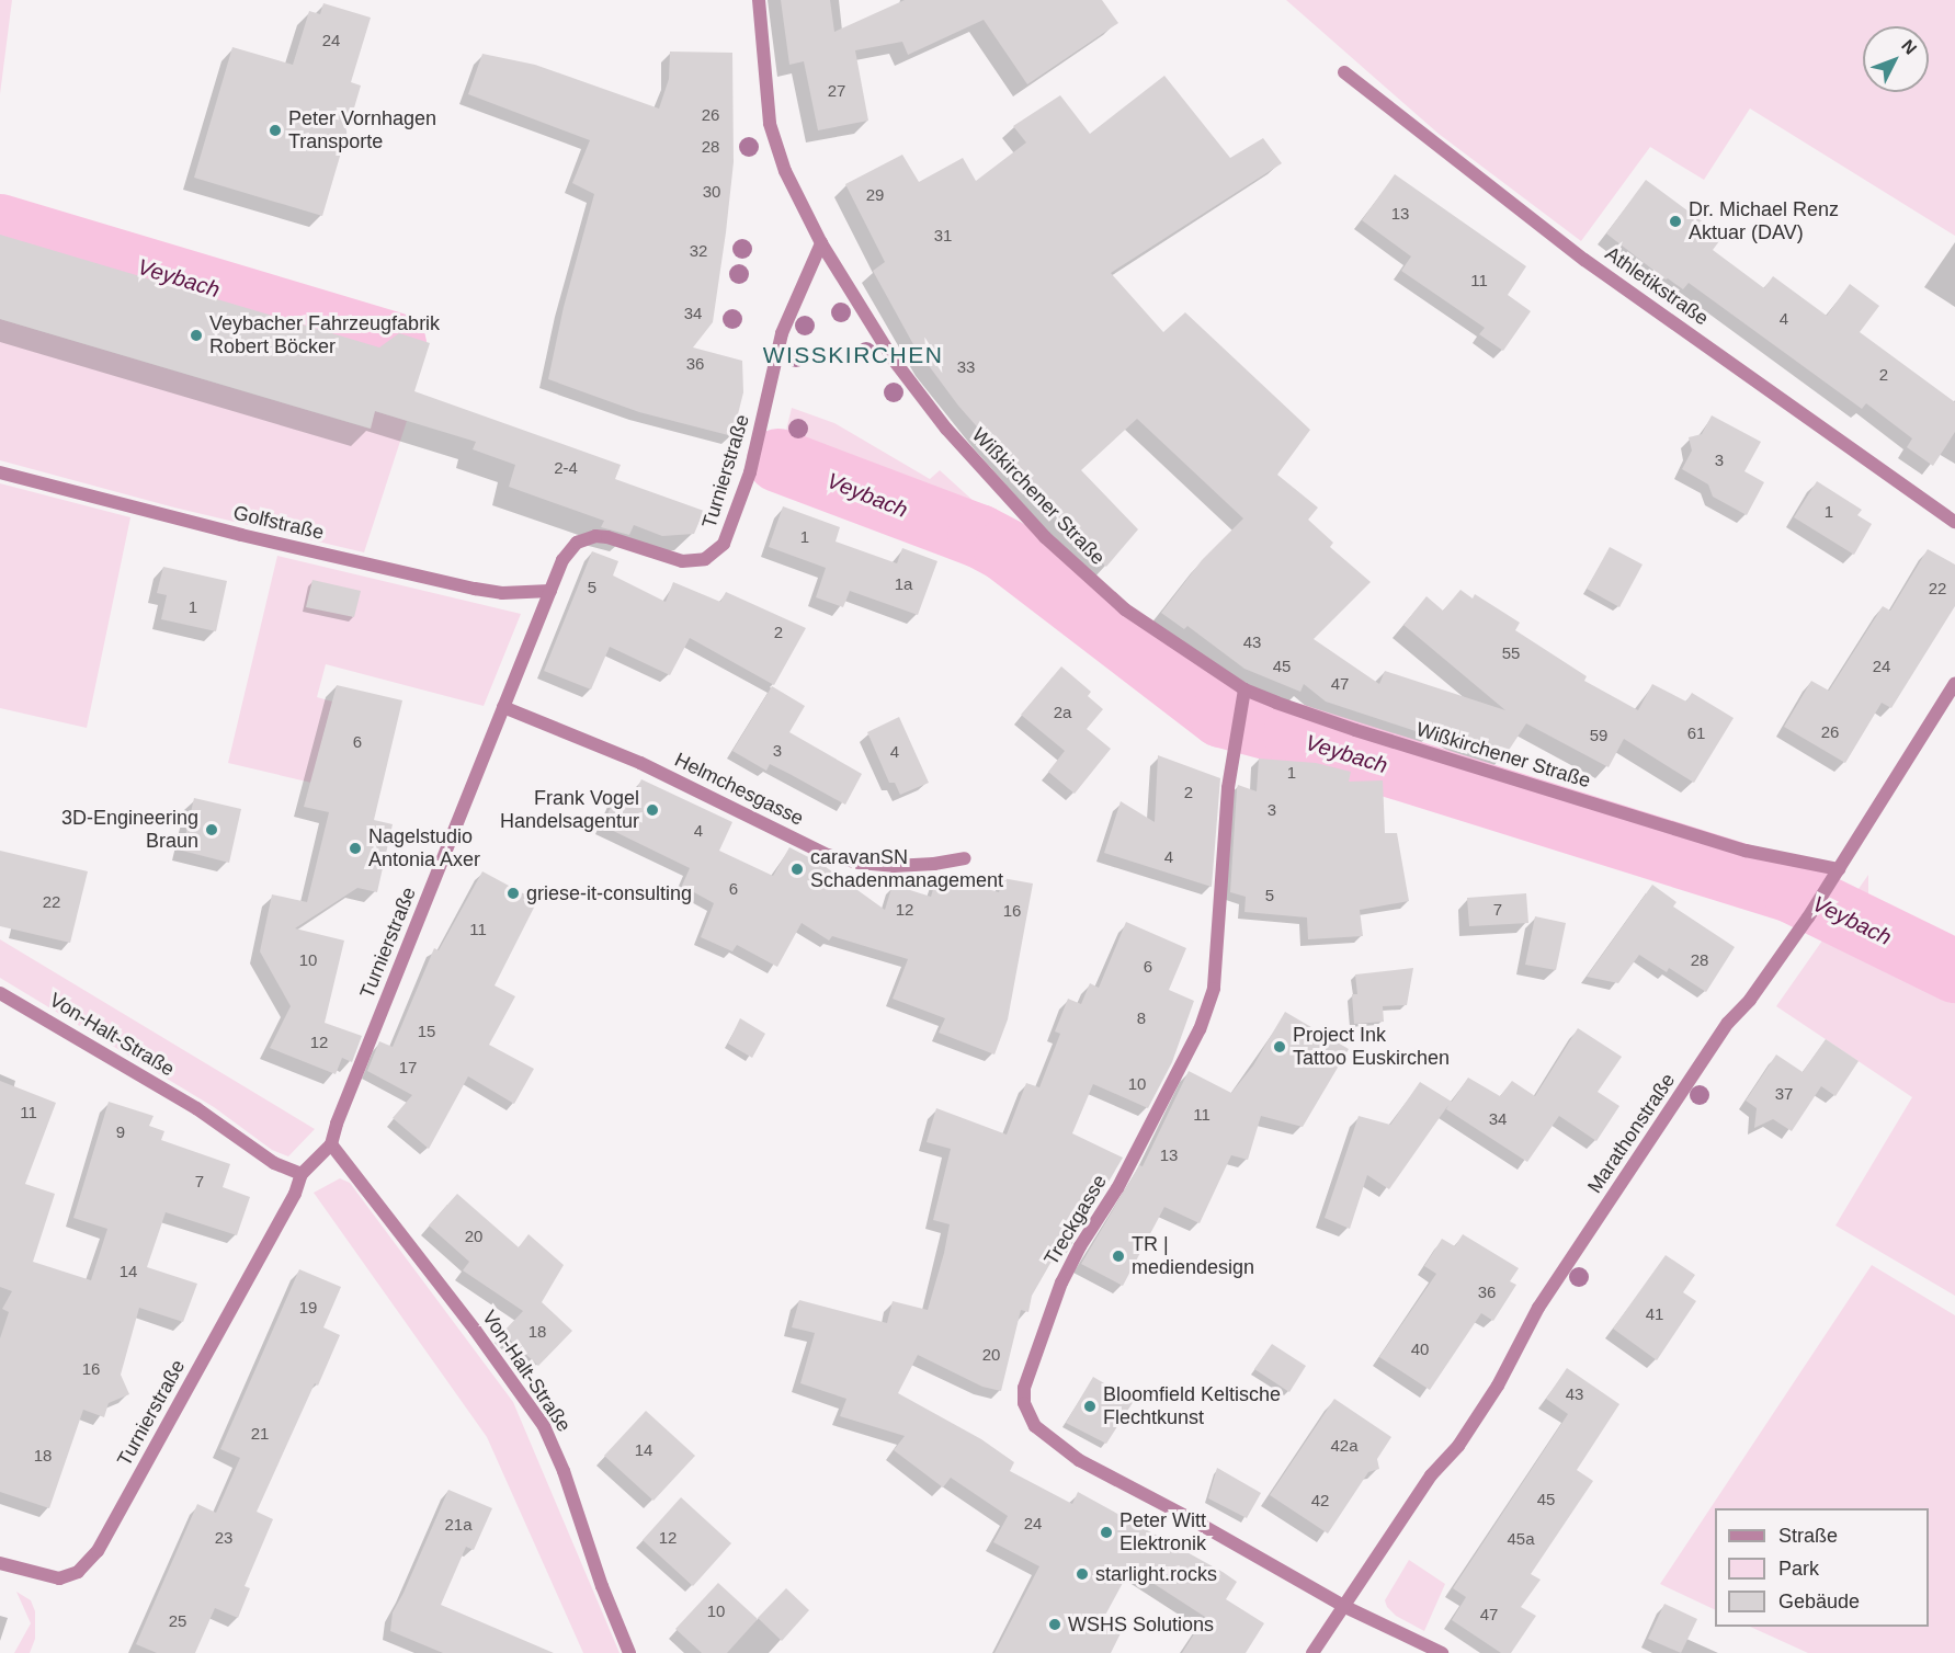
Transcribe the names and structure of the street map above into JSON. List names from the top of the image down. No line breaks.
{"streets":{"street":["Athletikstraße","Turnierstraße","Wißkirchener Straße","Golfstraße","Helmchesgasse","Von-Halt-Straße","Marathonstraße","Treckgasse"]},"crossings":[["Turnierstraße","Wißkirchener Straße"],["Turnierstraße","Golfstraße"],["Turnierstraße","Helmchesgasse"],["Turnierstraße","Von-Halt-Straße"],["Wißkirchener Straße","Marathonstraße"],["Wißkirchener Straße","Treckgasse"],["Marathonstraße","Treckgasse"]],"districts":["WISSKIRCHEN"],"water":["Veybach"],"places":["Peter Vornhagen Transporte","Dr. Michael Renz Aktuar (DAV)","Veybacher Fahrzeugfabrik Robert Böcker","Frank Vogel Handelsagentur","3D-Engineering Braun","Nagelstudio Antonia Axer","caravanSN Schadenmanagement","griese-it-consulting","Project Ink Tattoo Euskirchen","TR | mediendesign","Bloomfield Keltische Flechtkunst","Peter Witt Elektronik","starlight.rocks","WSHS Solutions"],"house_numbers":["24","27","26","28","30","29","13","31","32","11","34","4","36","33","2","3","2-4","1","1","1a","5","22","1","2","43","55","45","24","47","2a","26","61","59","6","3","4","1","2","3","4","4","6","5","22","12","7","16","11","10","28","6","8","15","12","17","10","37","11","11","34","9","13","7","20","14","36","19","41","18","40","20","16","43","21","42a","14","18","45","42","24","21a","23","12","45a","10","47","25"],"legend":["Straße","Park","Gebäude"],"north":"top right"}
